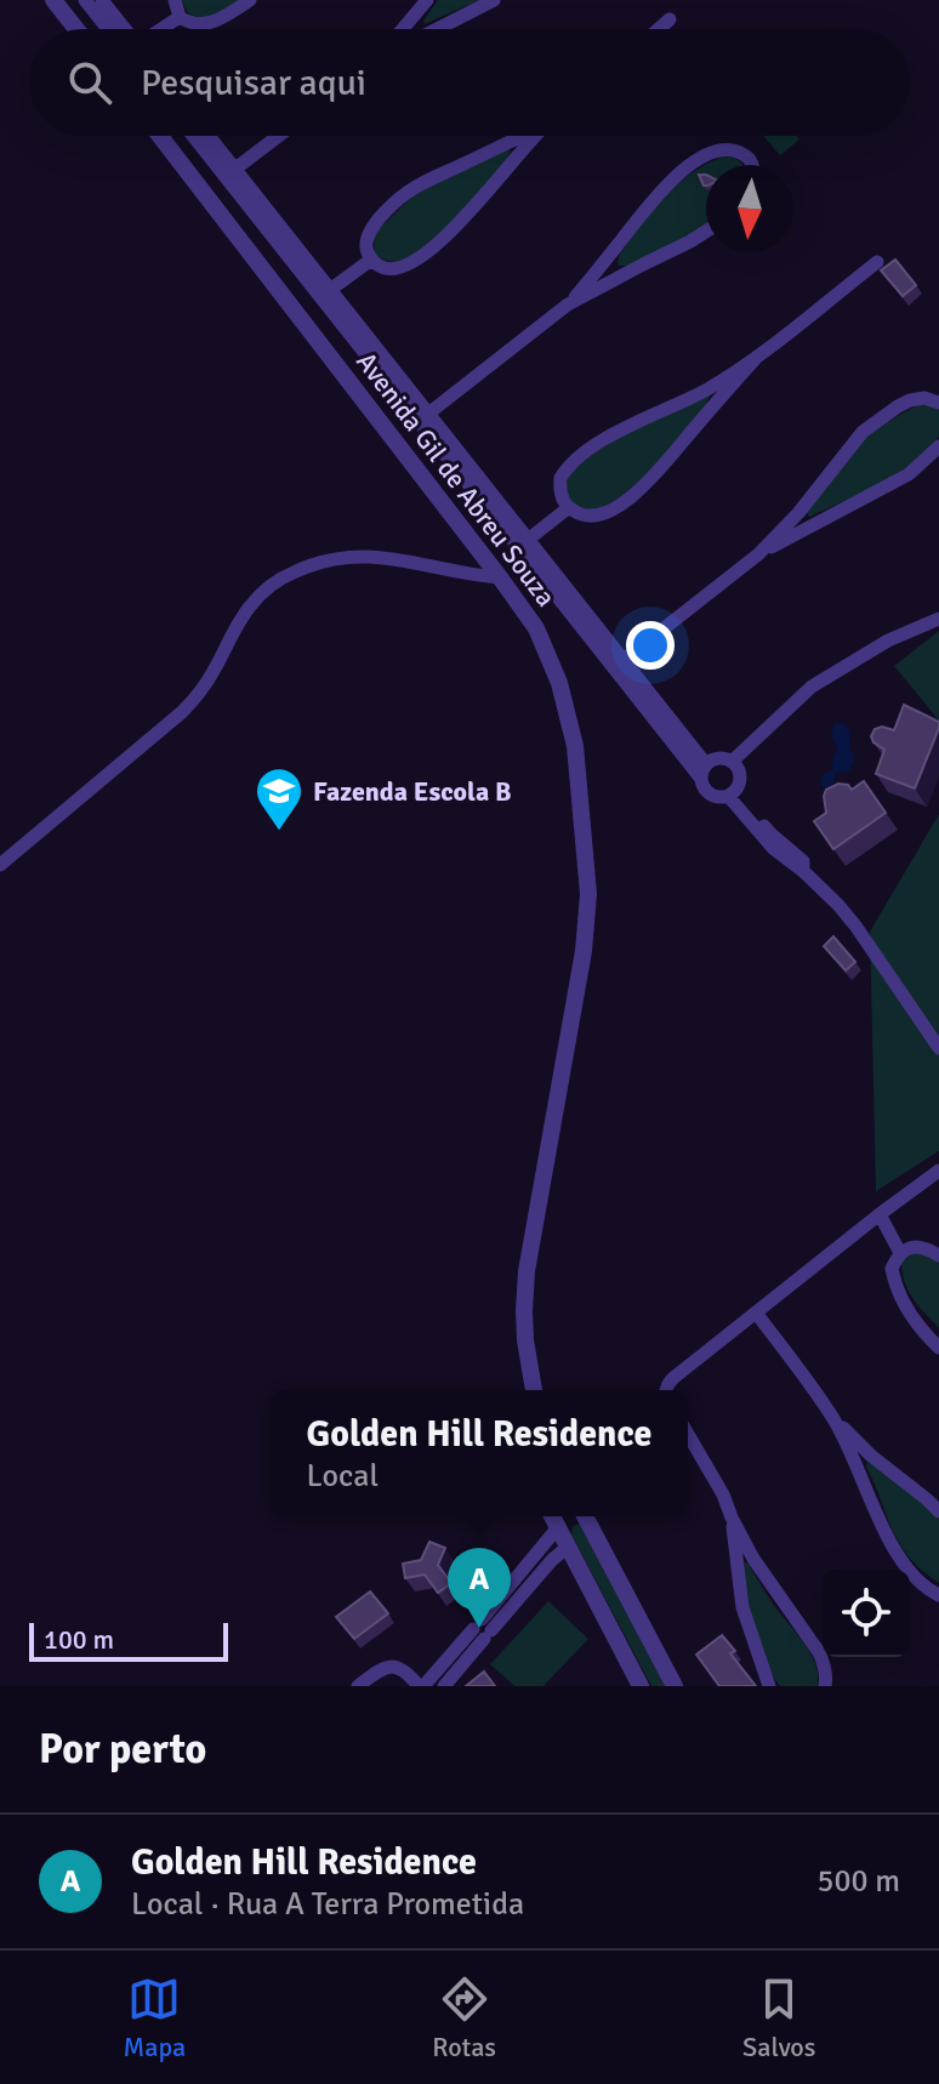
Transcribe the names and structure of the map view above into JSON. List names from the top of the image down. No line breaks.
{"streets":{"street":["Avenida Gil de Abreu Souza"]},"places":{"school or university":["Fazenda Escola B"]},"scale_bar":"100 m","north":"bottom","page":{"search":"Pesquisar aqui","popup":["Golden Hill Residence","Local"],"pins":"A","scale":"100 m","heading":"Por perto","list":[{"mark":"A","name":"Golden Hill Residence","note":"Local · Rua A Terra Prometida","value":"500 m"}],"nav":["Mapa","Rotas","Salvos"]}}
